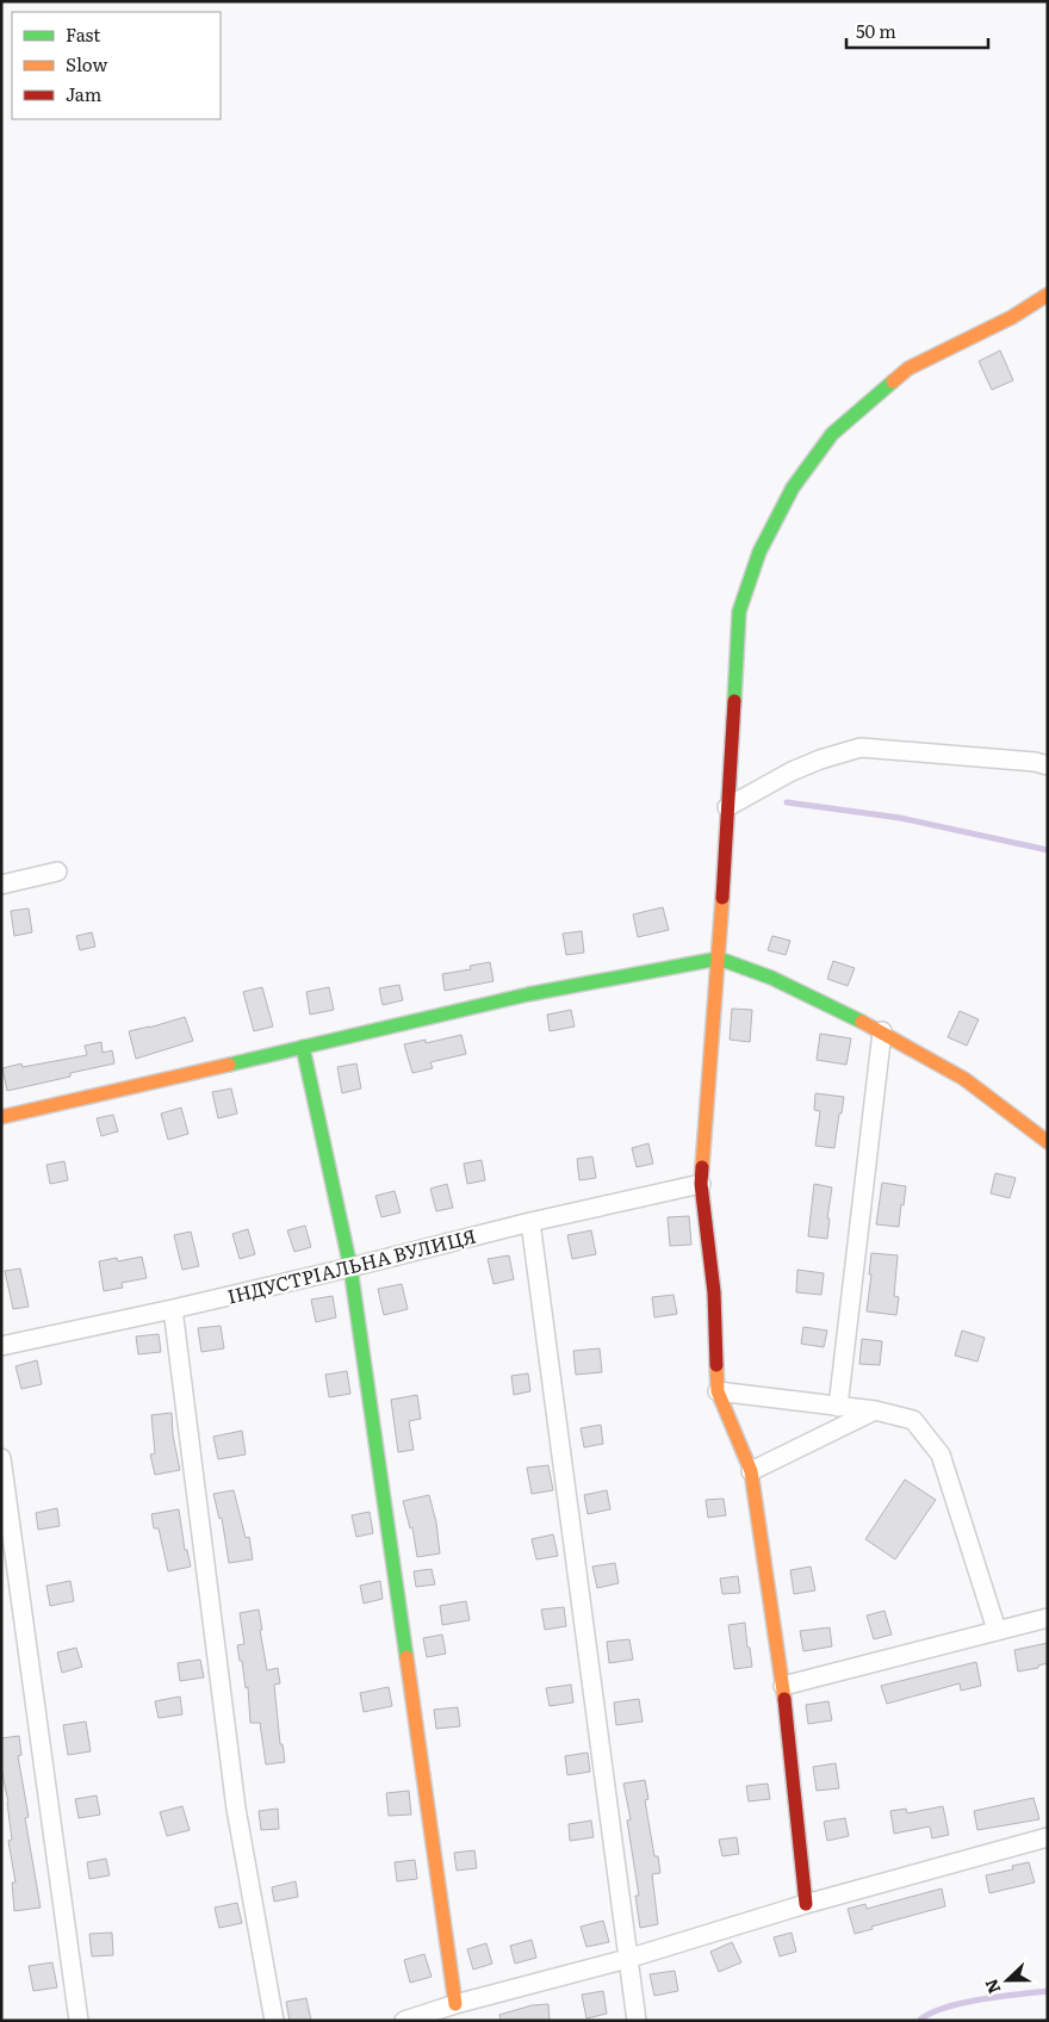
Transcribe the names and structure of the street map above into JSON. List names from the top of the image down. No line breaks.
{"streets":{"street":["ІНДУСТРІАЛЬНА ВУЛИЦЯ"]},"legend":["Fast","Slow","Jam"],"scale_bar":"50 m","north":"left"}
